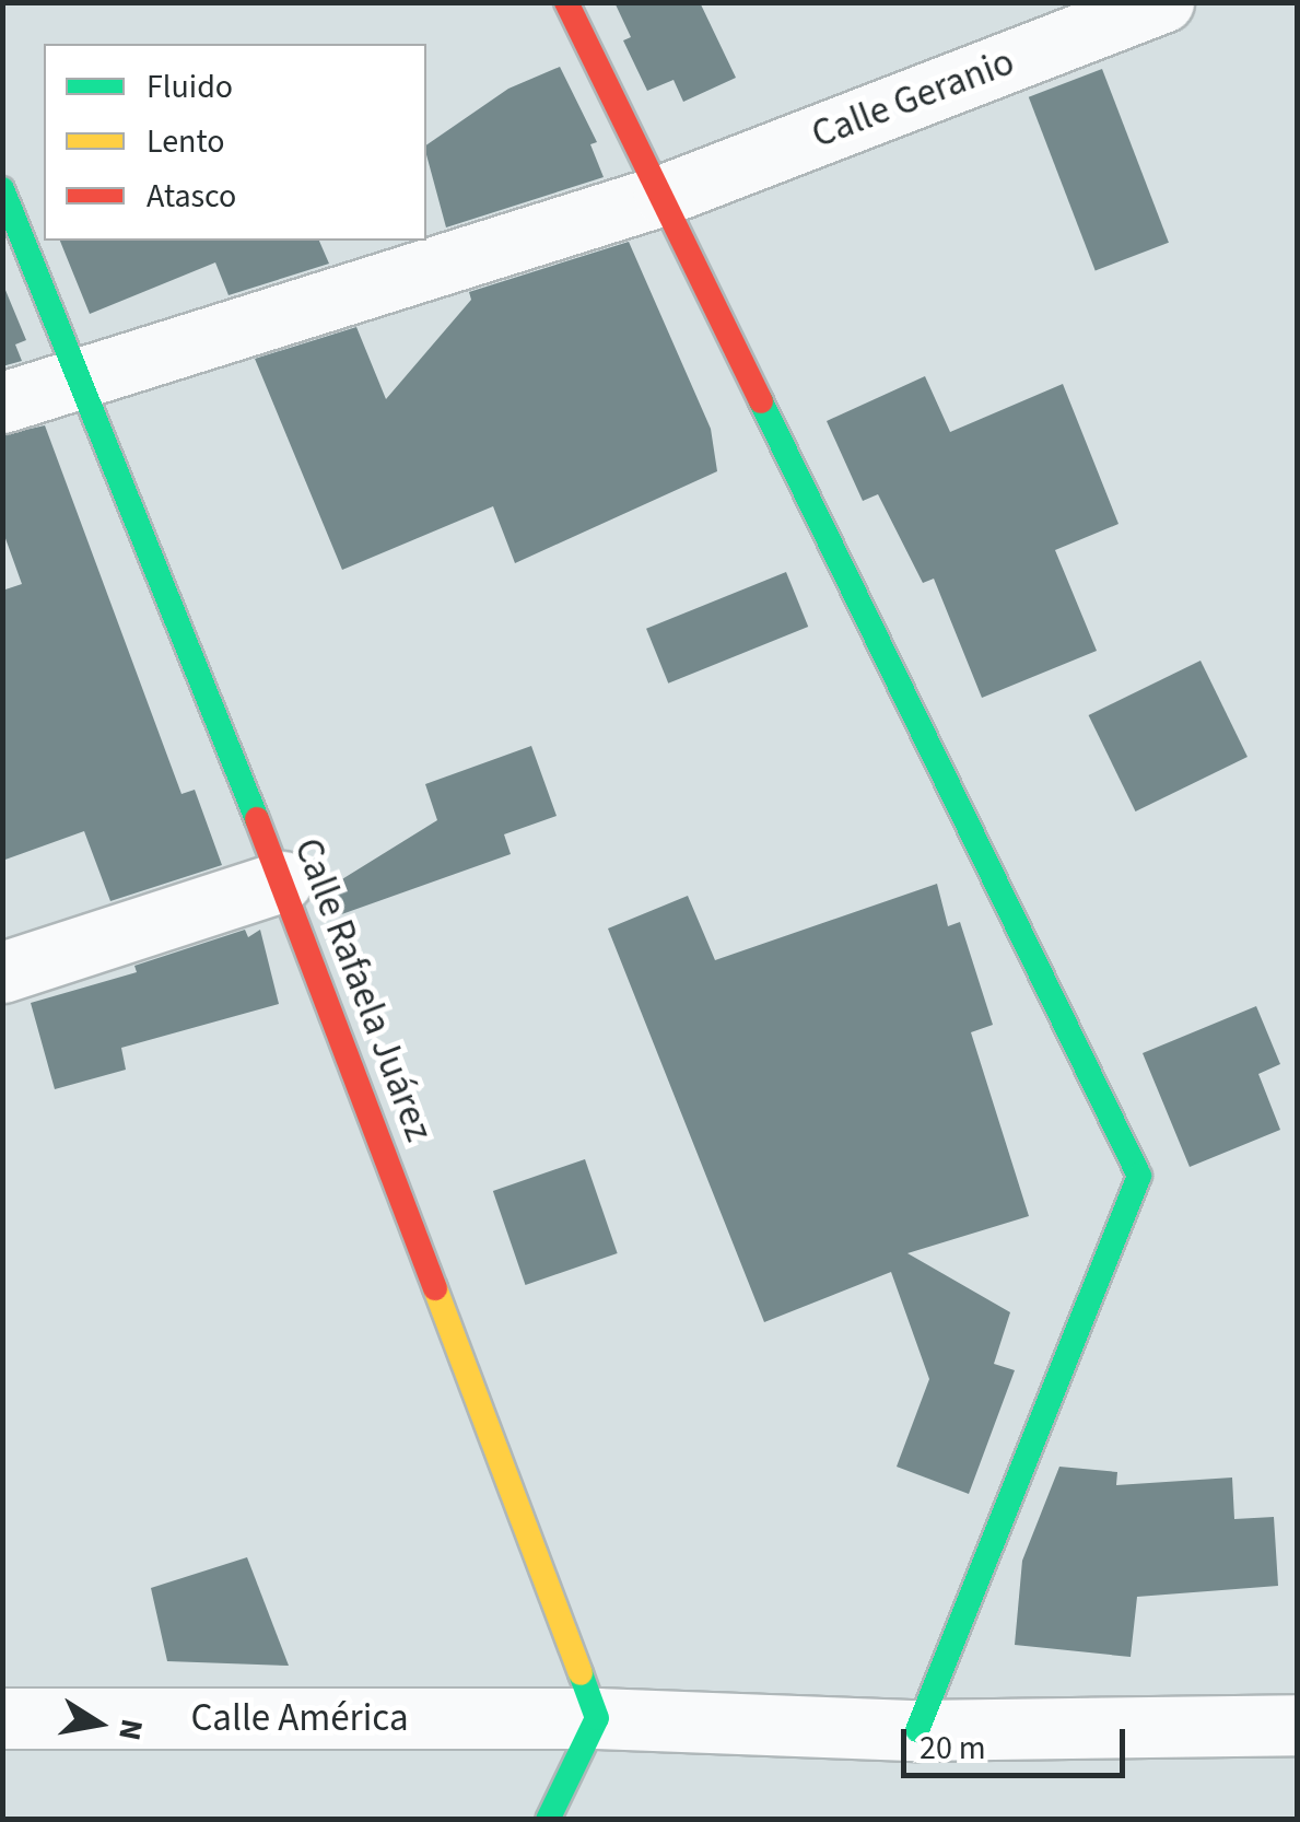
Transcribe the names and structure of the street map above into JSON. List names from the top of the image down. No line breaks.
{"streets":{"street":["Calle Geranio","Calle Rafaela Juárez","Calle América"]},"crossings":[["Calle Geranio","Calle Rafaela Juárez"],["Calle Rafaela Juárez","Calle América"]],"legend":["Fluido","Lento","Atasco"],"scale_bar":"20 m","north":"right"}
